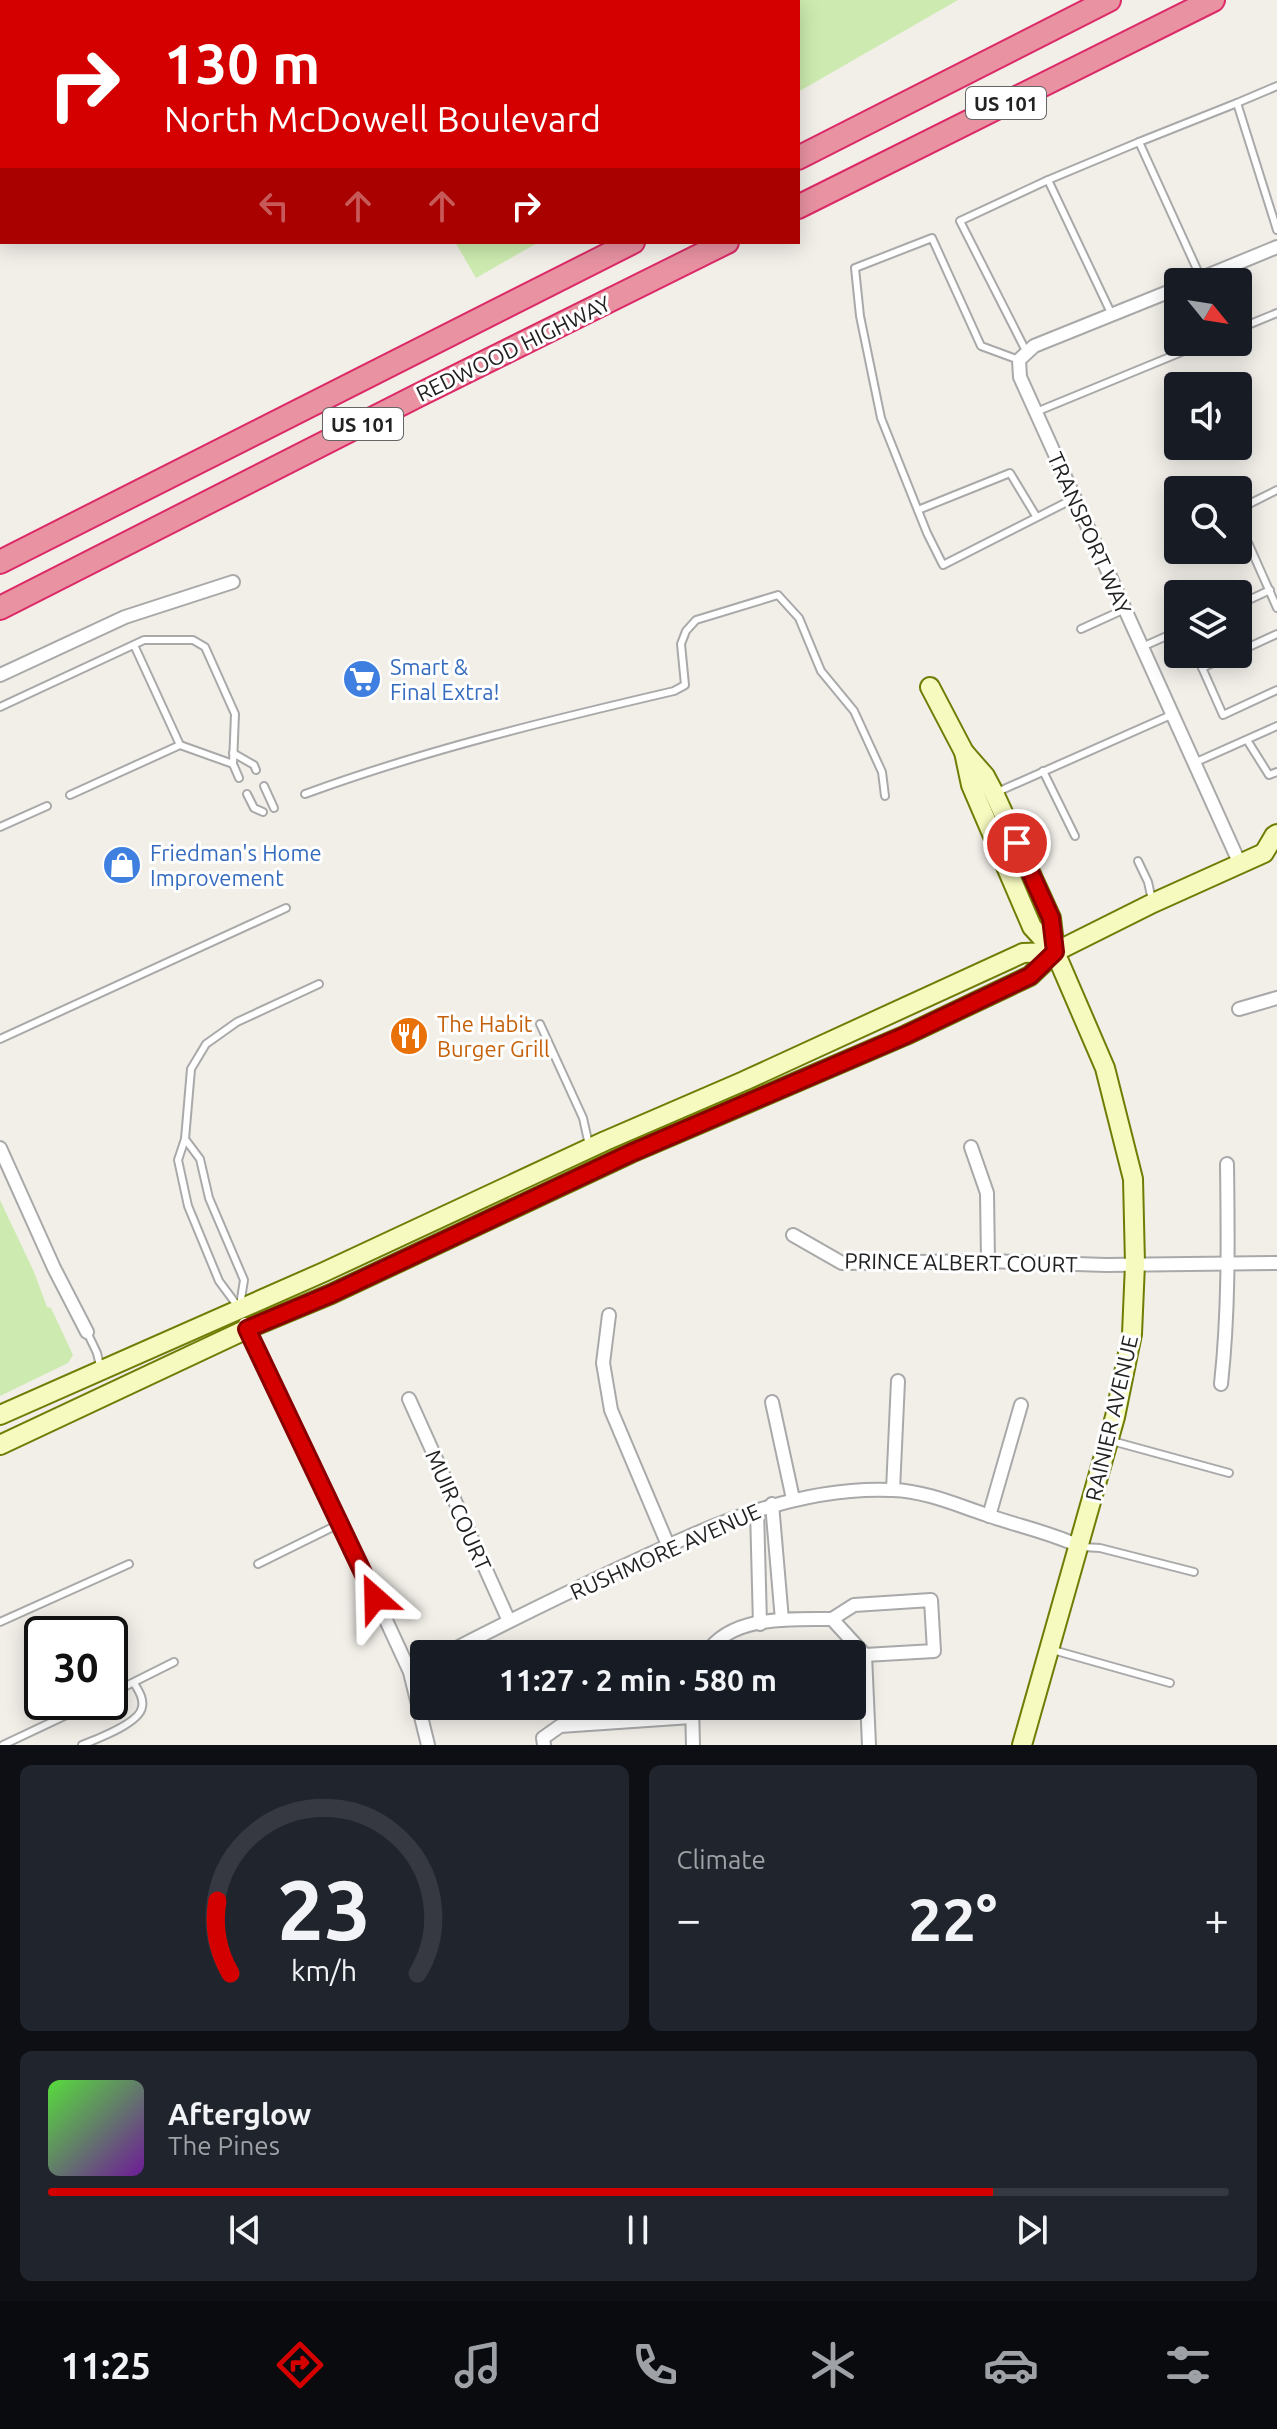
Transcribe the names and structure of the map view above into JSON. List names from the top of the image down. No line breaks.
{"streets":{"highway":["US 101","REDWOOD HIGHWAY"],"main road":["RAINIER AVENUE"],"street":["TRANSPORT WAY","PRINCE ALBERT COURT","MUIR COURT","RUSHMORE AVENUE"]},"crossings":[["PRINCE ALBERT COURT","RAINIER AVENUE"],["RAINIER AVENUE","RUSHMORE AVENUE"],["MUIR COURT","RUSHMORE AVENUE"]],"places":{"supermarket":["Smart & Final Extra!"],"shop":["Friedman's Home Improvement"],"restaurant":["The Habit Burger Grill"]},"north":"bottom right","page":{"turn":["130 m","North McDowell Boulevard"],"limit":"30","trip":"11:27 · 2 min · 580 m","tile":"Climate","heat":["−","22°","+"],"song":["Afterglow","The Pines"],"tabs":"11:25","gauge":["23","km/h"]}}
